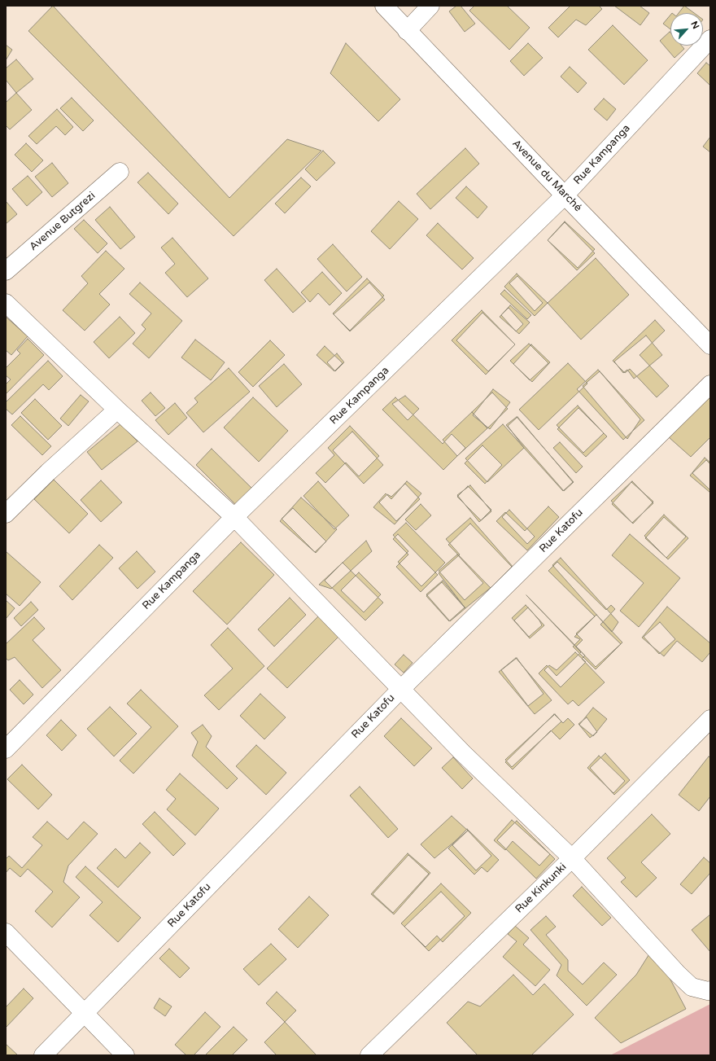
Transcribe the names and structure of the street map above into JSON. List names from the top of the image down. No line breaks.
{"streets":{"street":["Rue Kampanga","Avenue du Marché","Avenue Butgrezi","Rue Katofu","Rue Kinkunki"]},"crossings":[["Rue Kampanga","Avenue du Marché"]],"north":"top right"}
